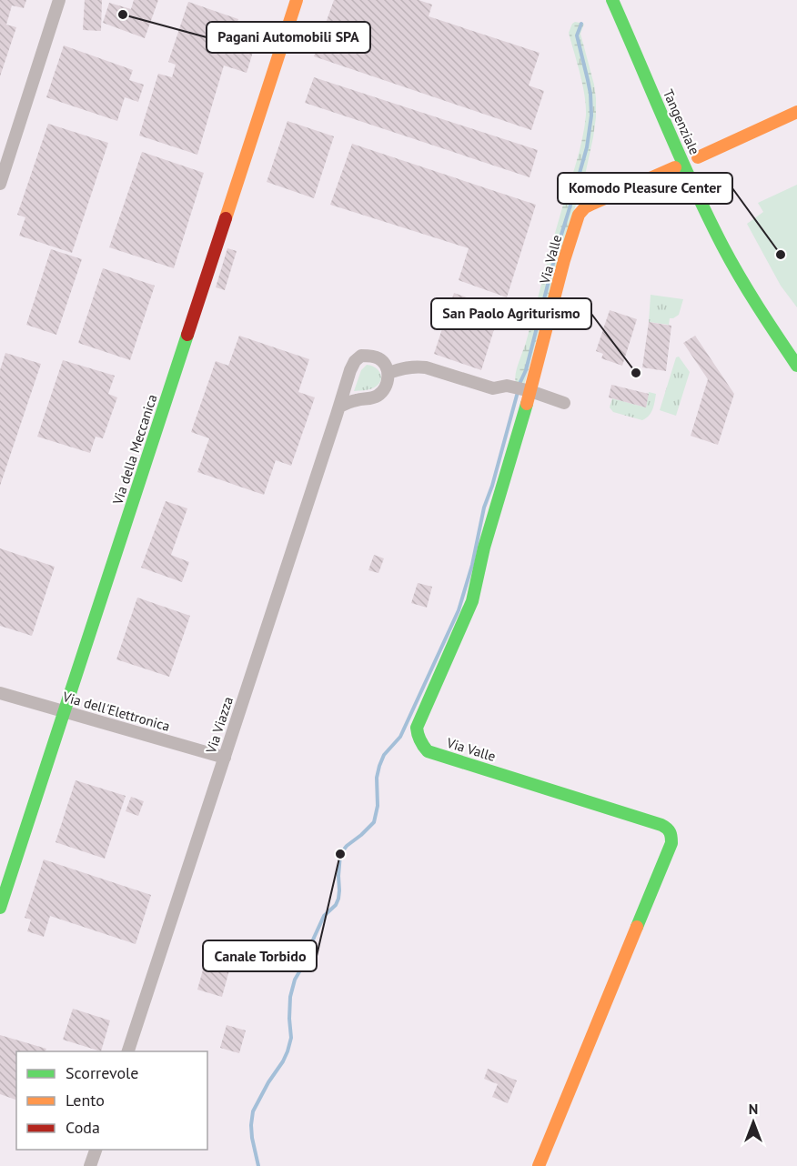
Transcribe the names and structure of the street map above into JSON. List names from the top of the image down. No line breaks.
{"streets":{"street":["Tangenziale","Via Valle","Via della Meccanica","Via dell'Elettronica","Via Viazza"]},"crossings":[["Via della Meccanica","Via dell'Elettronica"],["Via dell'Elettronica","Via Viazza"]],"places":["Pagani Automobili SPA","Komodo Pleasure Center","San Paolo Agriturismo","Canale Torbido"],"legend":["Scorrevole","Lento","Coda"],"north":"top"}
